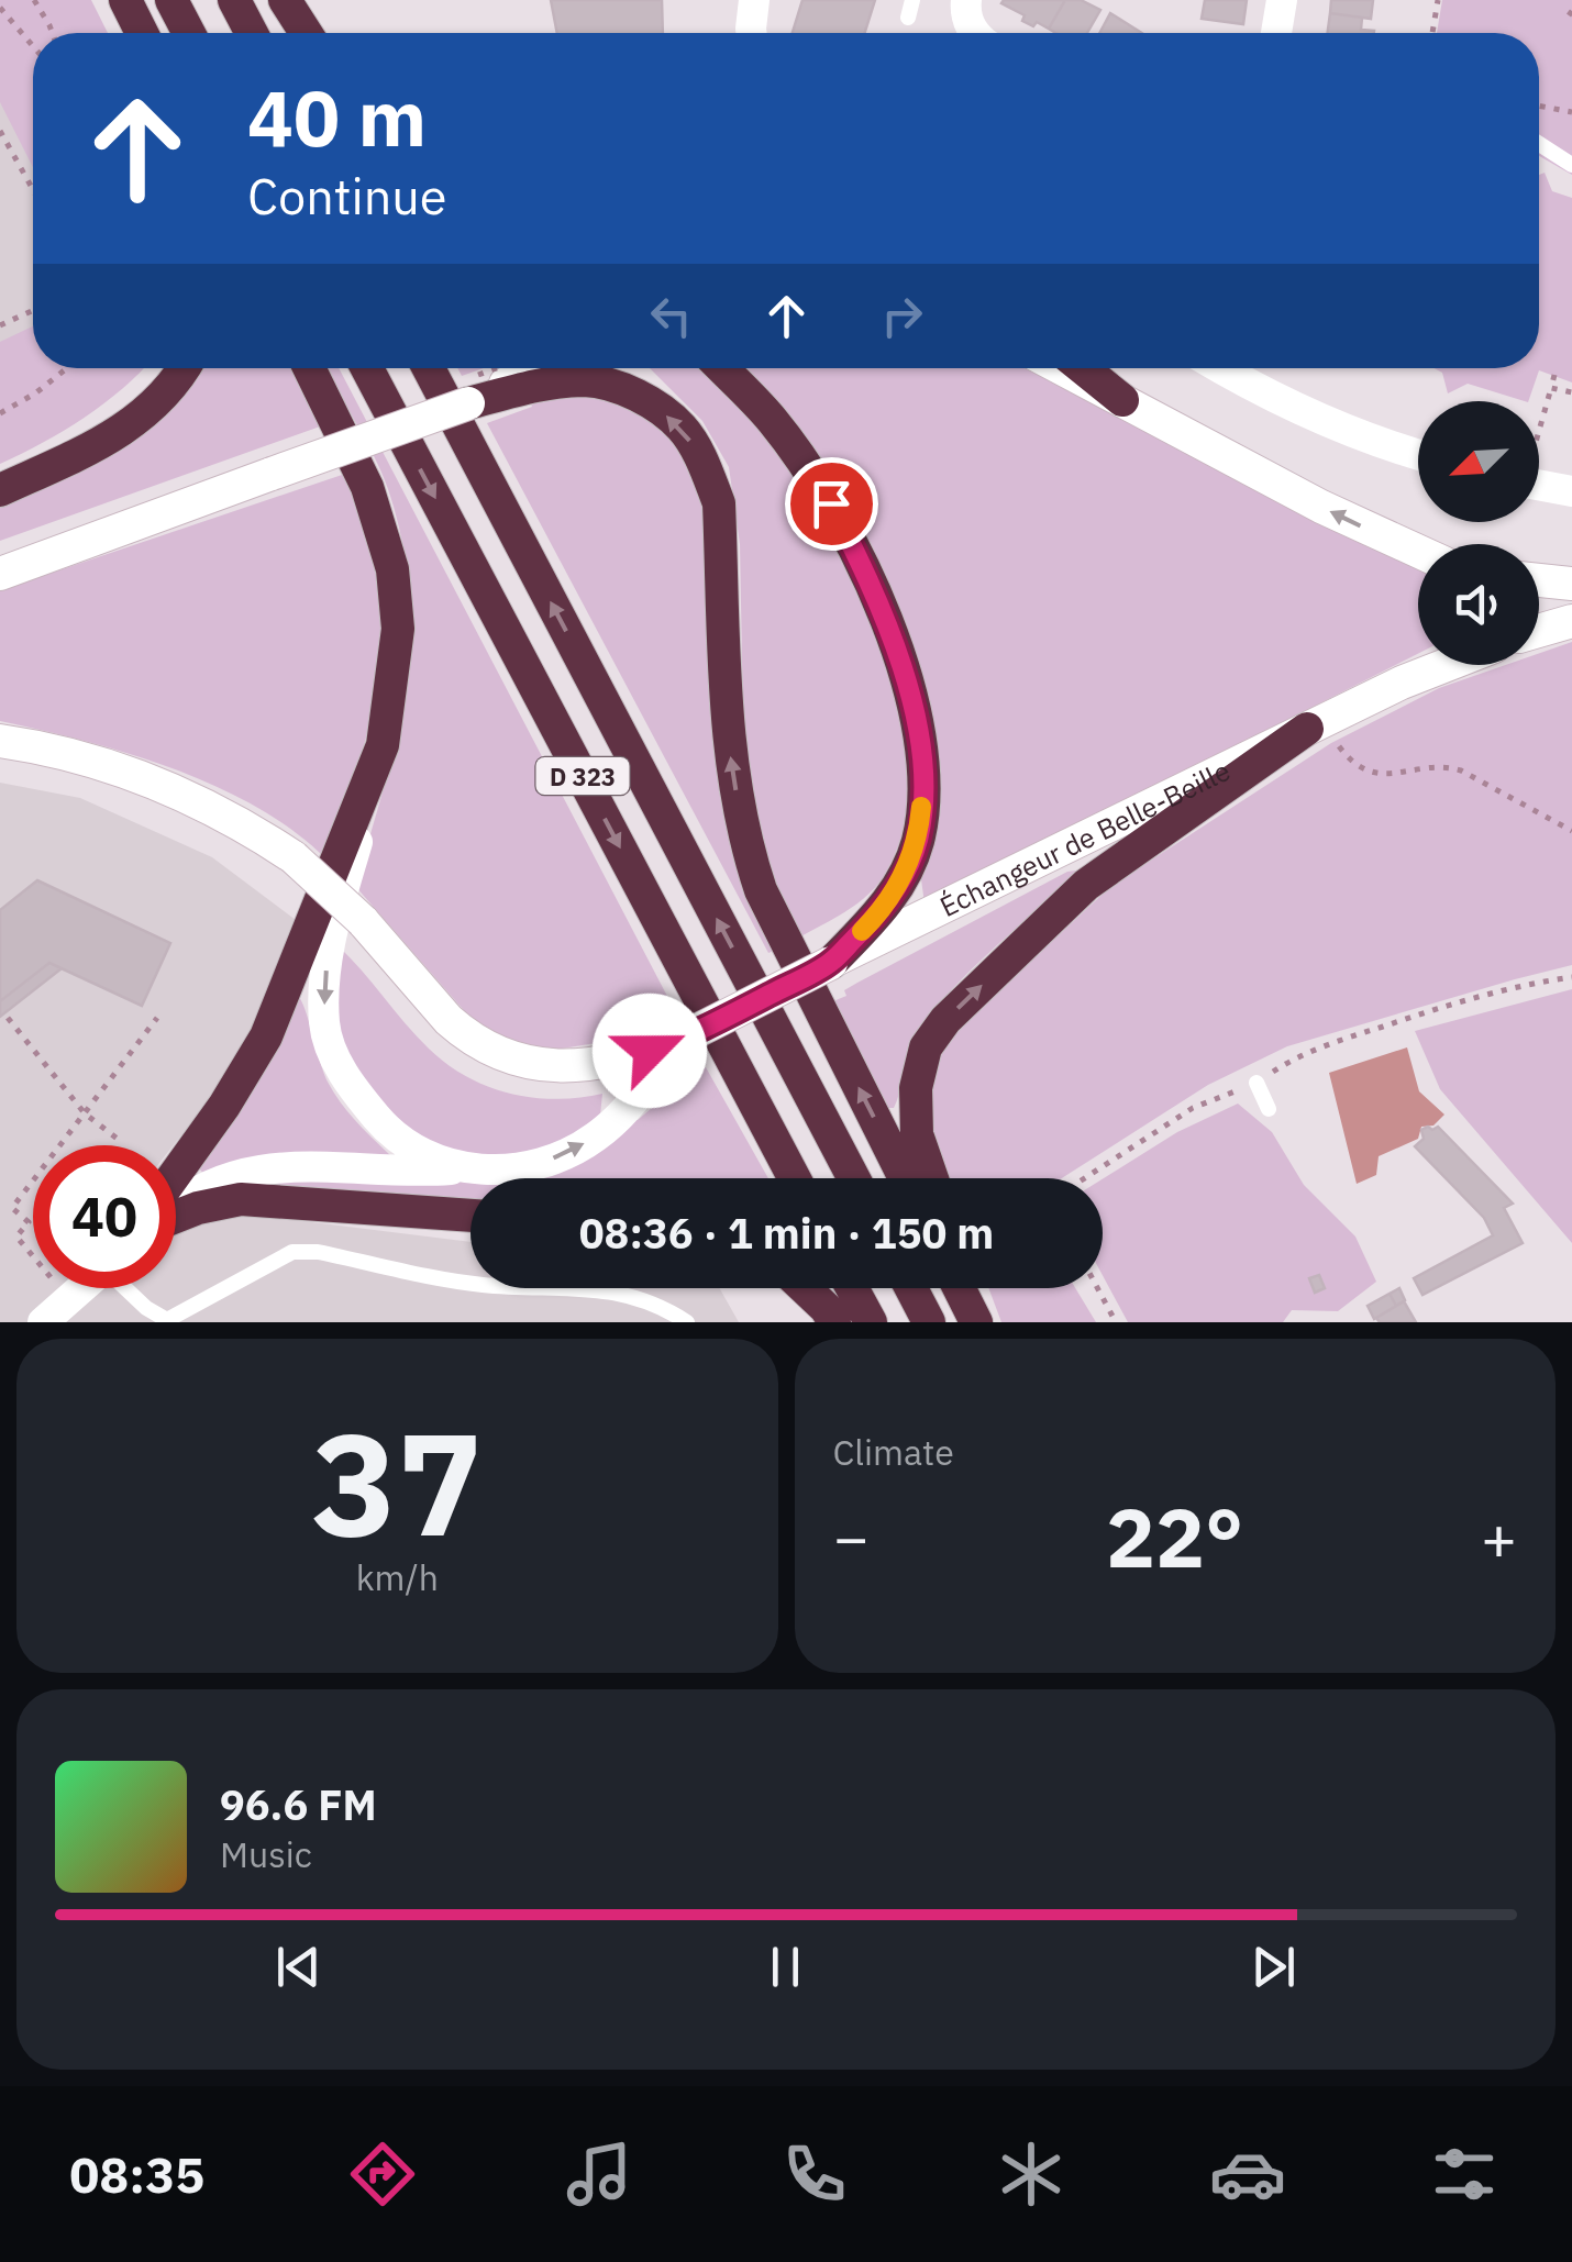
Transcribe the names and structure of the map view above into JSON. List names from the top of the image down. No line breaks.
{"streets":{"highway":["D 323"],"street":["Échangeur de Belle-Beille"]},"north":"bottom left","page":{"turn":["40 m","Continue"],"limit":"40","trip":"08:36 · 1 min · 150 m","tile":[["37","km/h"],"Climate"],"heat":["−","22°","+"],"song":["96.6 FM","Music"],"tabs":"08:35"}}
